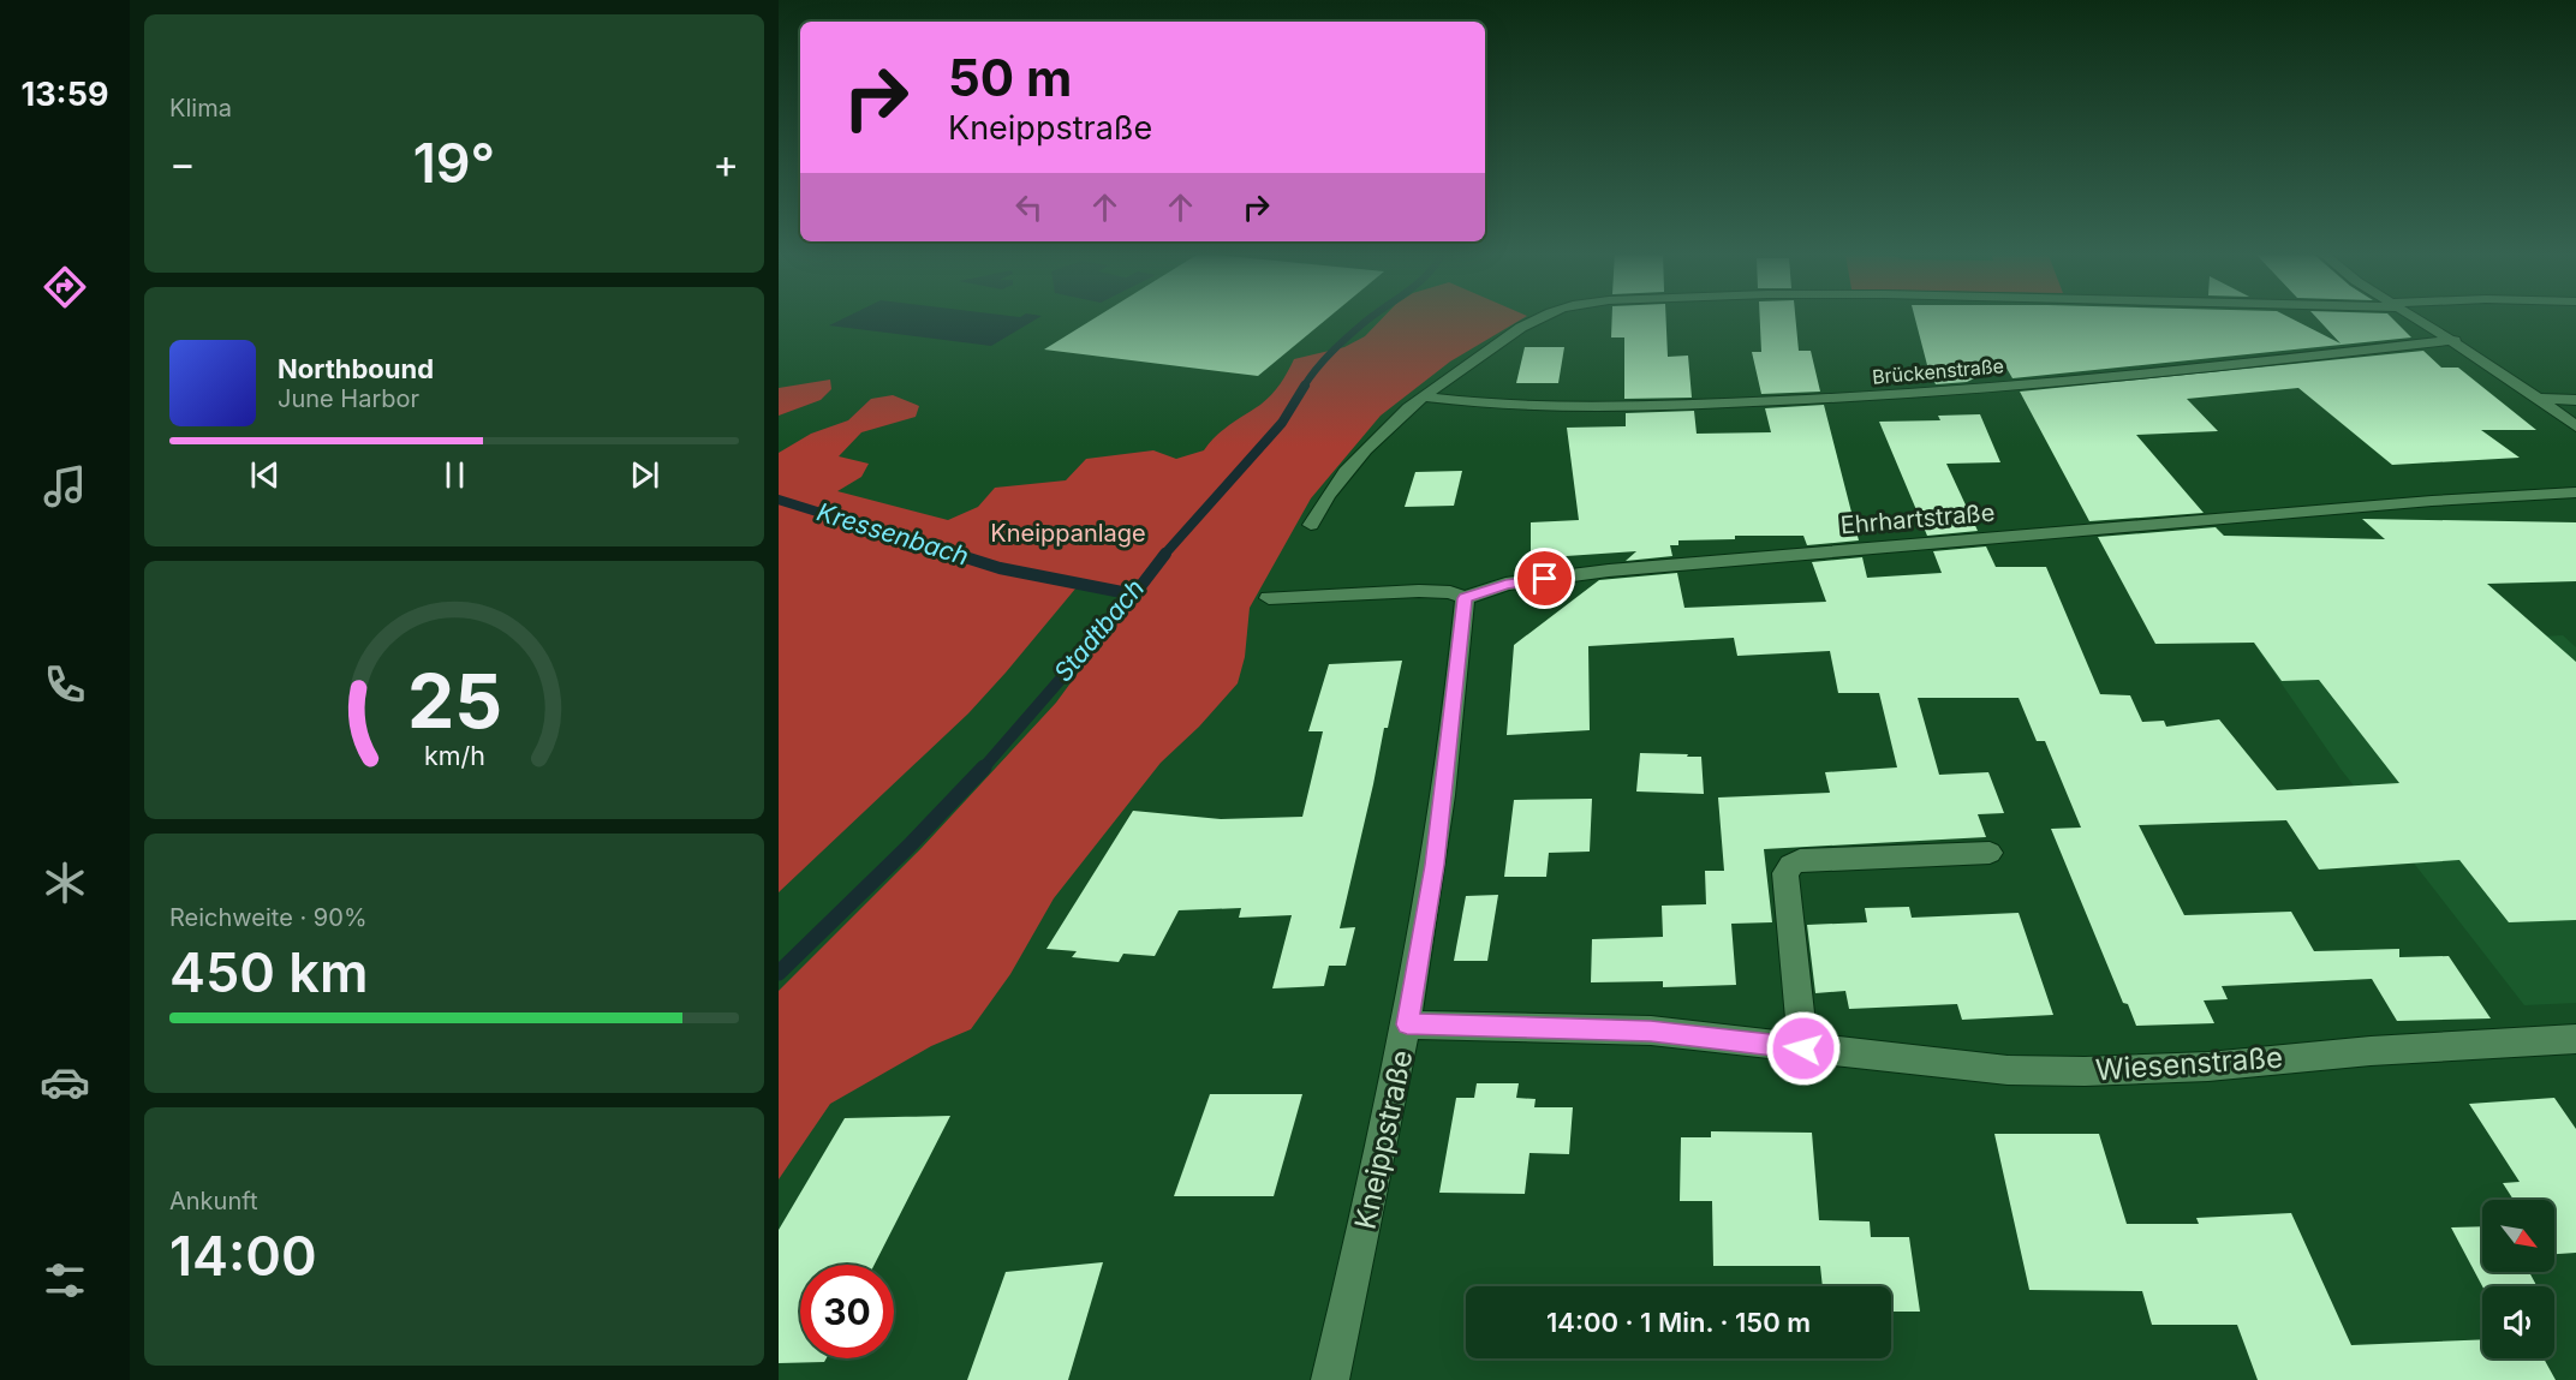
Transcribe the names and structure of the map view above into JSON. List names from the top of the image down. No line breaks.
{"streets":{"street":["Brückenstraße","Ehrhartstraße","Wiesenstraße","Kneippstraße"]},"crossings":[["Ehrhartstraße","Kneippstraße"],["Wiesenstraße","Kneippstraße"]],"water":["Kressenbach","Stadtbach"],"parks":["Kneippanlage"],"north":"bottom right","page":{"tabs":"13:59","tile":["Klima",["Reichweite · 90%","450 km"],["Ankunft","14:00"]],"turn":["50 m","Kneippstraße"],"heat":["−","19°","+"],"song":["Northbound","June Harbor"],"limit":"30","trip":"14:00 · 1 Min. · 150 m","gauge":["25","km/h"]}}
